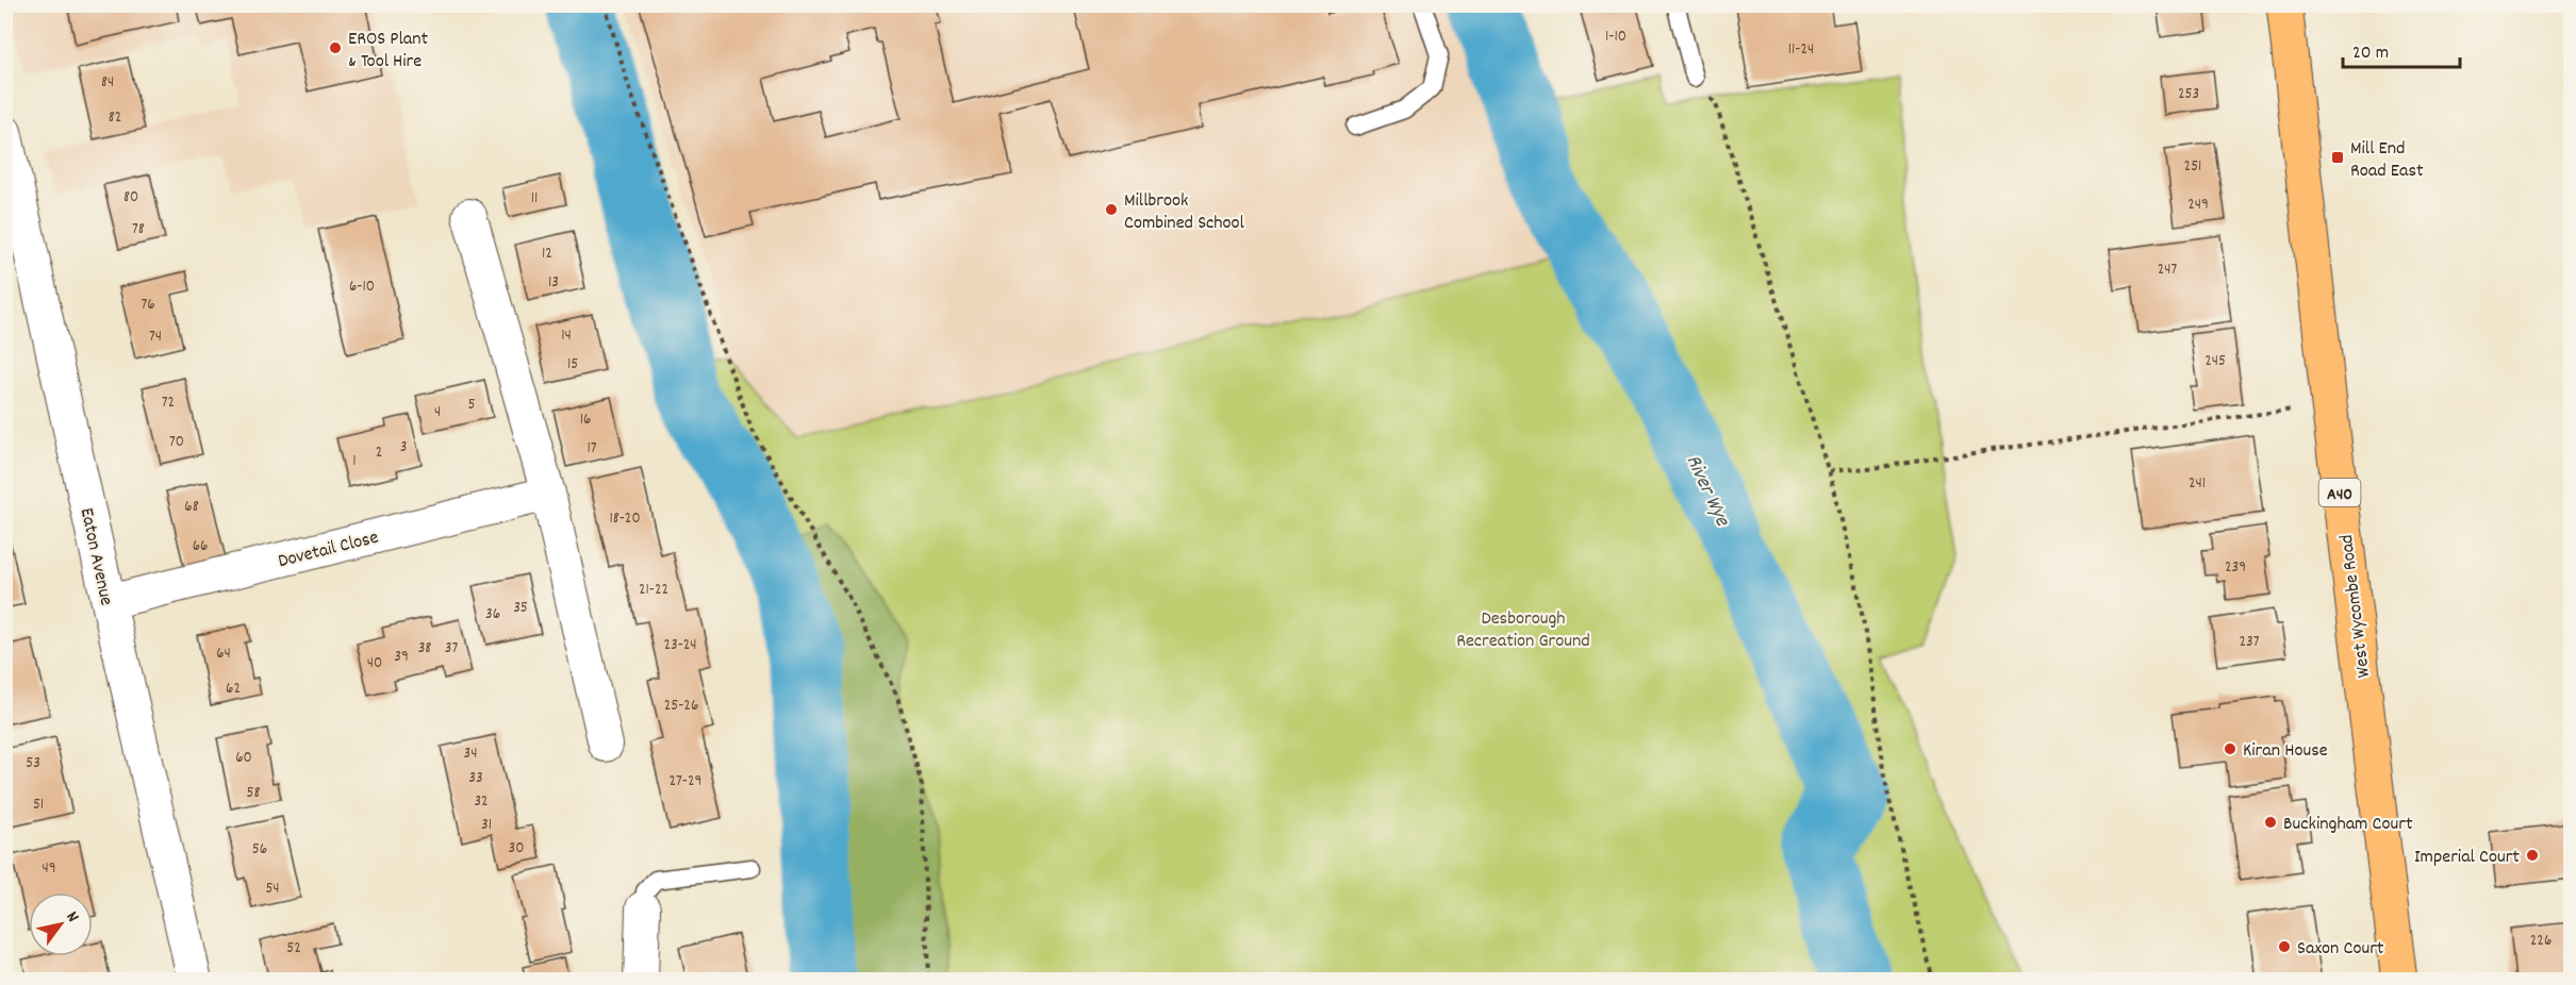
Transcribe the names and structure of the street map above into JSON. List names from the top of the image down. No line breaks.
{"streets":{"main road":["A40","West Wycombe Road"],"street":["Dovetail Close","Eaton Avenue"]},"crossings":[["Dovetail Close","Eaton Avenue"]],"water":["River Wye"],"parks":["Desborough Recreation Ground"],"places":{"other":["EROS Plant & Tool Hire","Millbrook Combined School","Kiran House","Buckingham Court","Imperial Court","Saxon Court"],"transit":["Mill End Road East"]},"house_numbers":["1-10","11-24","84","253","82","251","80","11","249","78","12","247","13","6-10","76","14","74","245","15","72","5","4","16","70","3","17","2","1","241","68","18-20","66","239","21-22","35","36","237","23-24","38","37","64","39","40","62","25-26","34","60","53","33","27-29","58","32","51","31","30","56","49","54","226","52"],"scale_bar":"20 m","north":"top right"}
